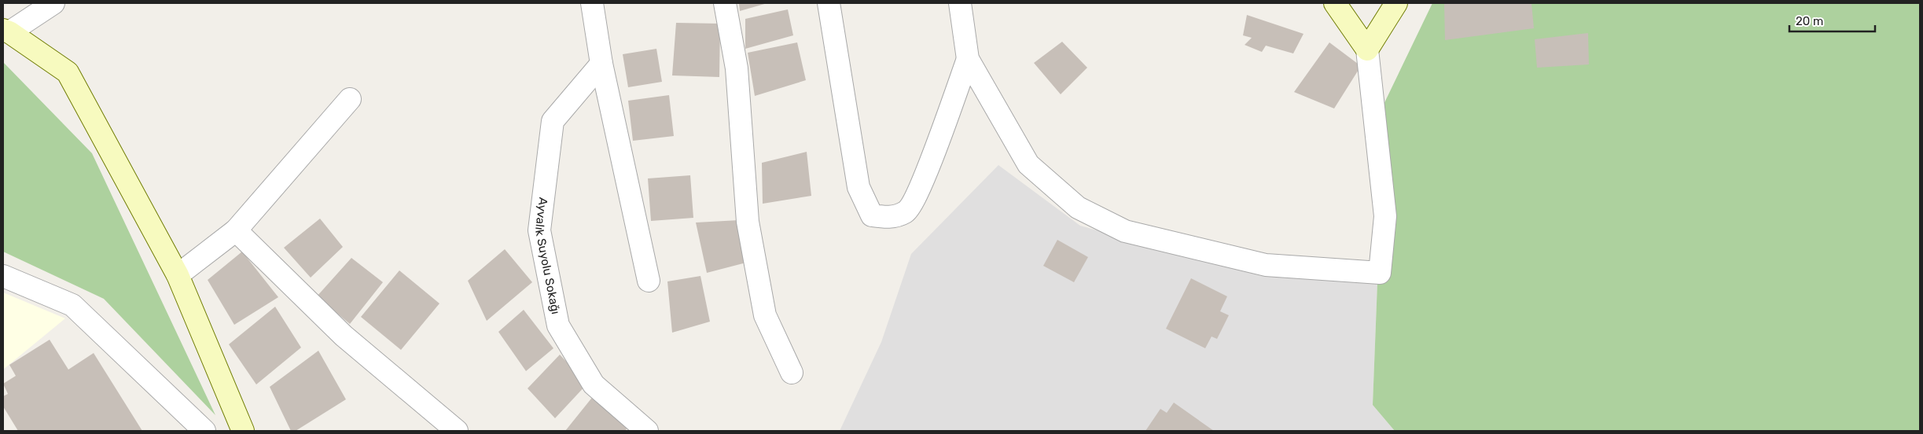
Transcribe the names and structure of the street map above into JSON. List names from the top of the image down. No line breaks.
{"streets":{"street":["Ayvalık Suyolu Sokağı"]},"scale_bar":"20 m"}
